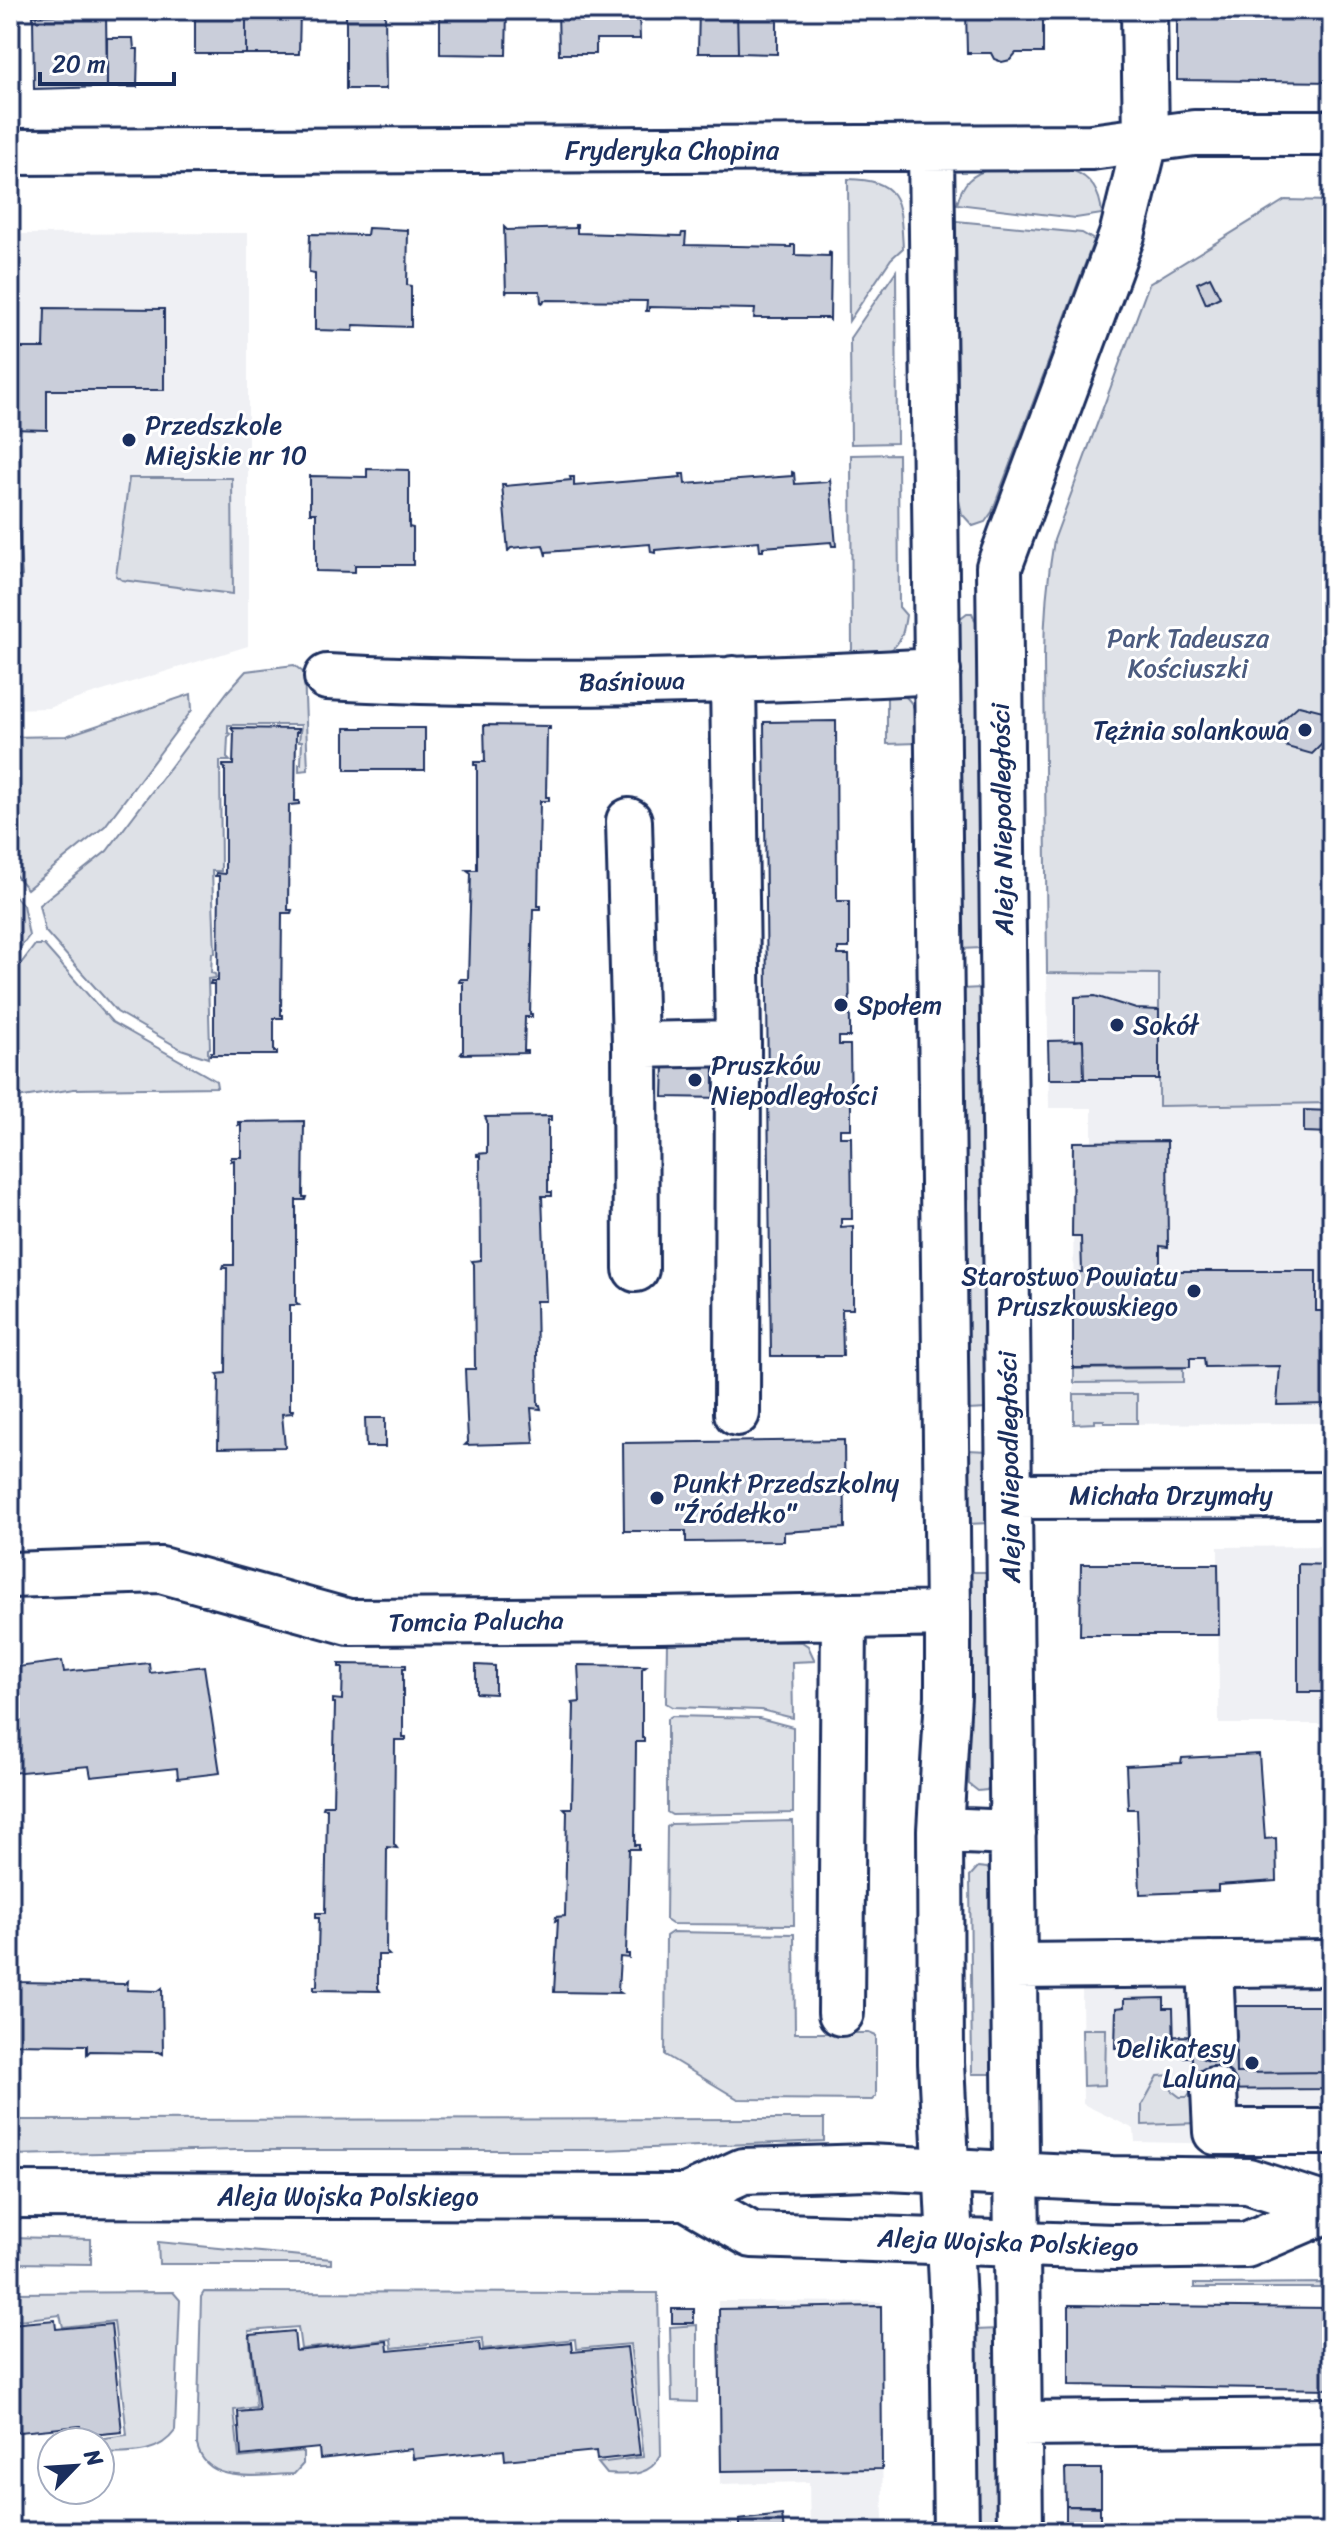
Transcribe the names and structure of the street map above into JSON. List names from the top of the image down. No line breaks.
{"streets":{"street":["Fryderyka Chopina","Baśniowa","Aleja Niepodległości","Michała Drzymały","Tomcia Palucha","Aleja Wojska Polskiego"]},"crossings":[["Fryderyka Chopina","Aleja Niepodległości"],["Aleja Niepodległości","Michała Drzymały"],["Aleja Niepodległości","Aleja Wojska Polskiego"]],"parks":["Park Tadeusza Kościuszki"],"places":["Przedszkole Miejskie nr 10","Tężnia solankowa","Społem","Sokół","Pruszków Niepodległości","Starostwo Powiatu Pruszkowskiego","Punkt Przedszkolny \"Źródełko\"","Delikatesy Laluna"],"scale_bar":"20 m","north":"top right"}
